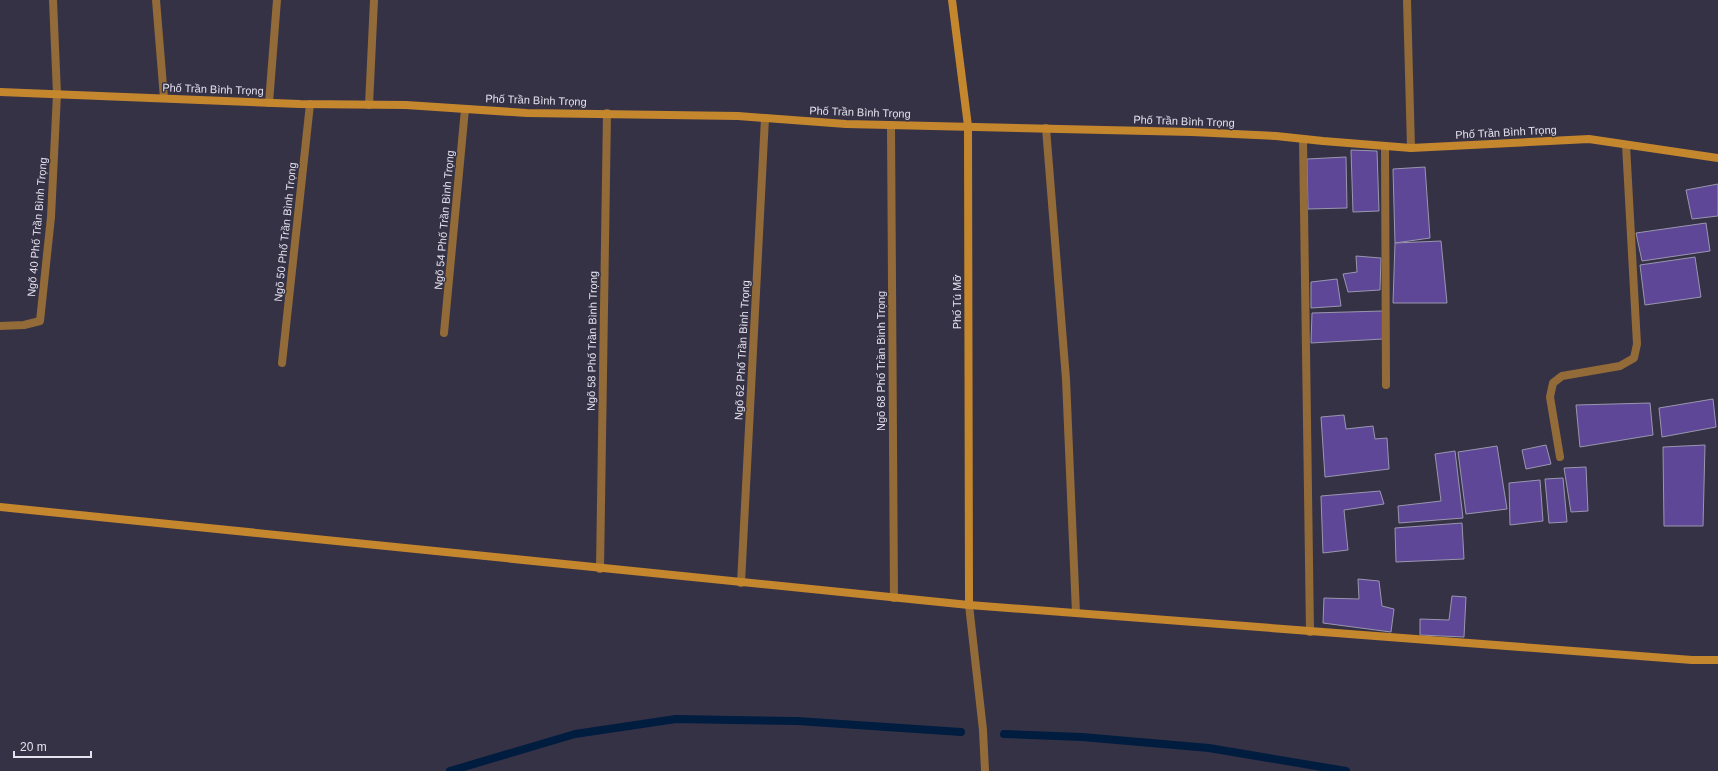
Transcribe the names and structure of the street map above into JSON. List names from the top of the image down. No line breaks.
{"streets":{"street":["Phố Trần Bình Trọng","Ngõ 54 Phố Trần Bình Trọng","Ngõ 40 Phố Trần Bình Trọng","Ngõ 50 Phố Trần Bình Trọng","Phố Tú Mỡ","Ngõ 58 Phố Trần Bình Trọng","Ngõ 62 Phố Trần Bình Trọng","Ngõ 68 Phố Trần Bình Trọng"]},"crossings":[["Phố Trần Bình Trọng","Ngõ 54 Phố Trần Bình Trọng"],["Phố Trần Bình Trọng","Ngõ 40 Phố Trần Bình Trọng"],["Phố Trần Bình Trọng","Ngõ 50 Phố Trần Bình Trọng"],["Phố Trần Bình Trọng","Phố Tú Mỡ"],["Phố Trần Bình Trọng","Ngõ 58 Phố Trần Bình Trọng"],["Phố Trần Bình Trọng","Ngõ 62 Phố Trần Bình Trọng"],["Phố Trần Bình Trọng","Ngõ 68 Phố Trần Bình Trọng"]],"scale_bar":"20 m"}
